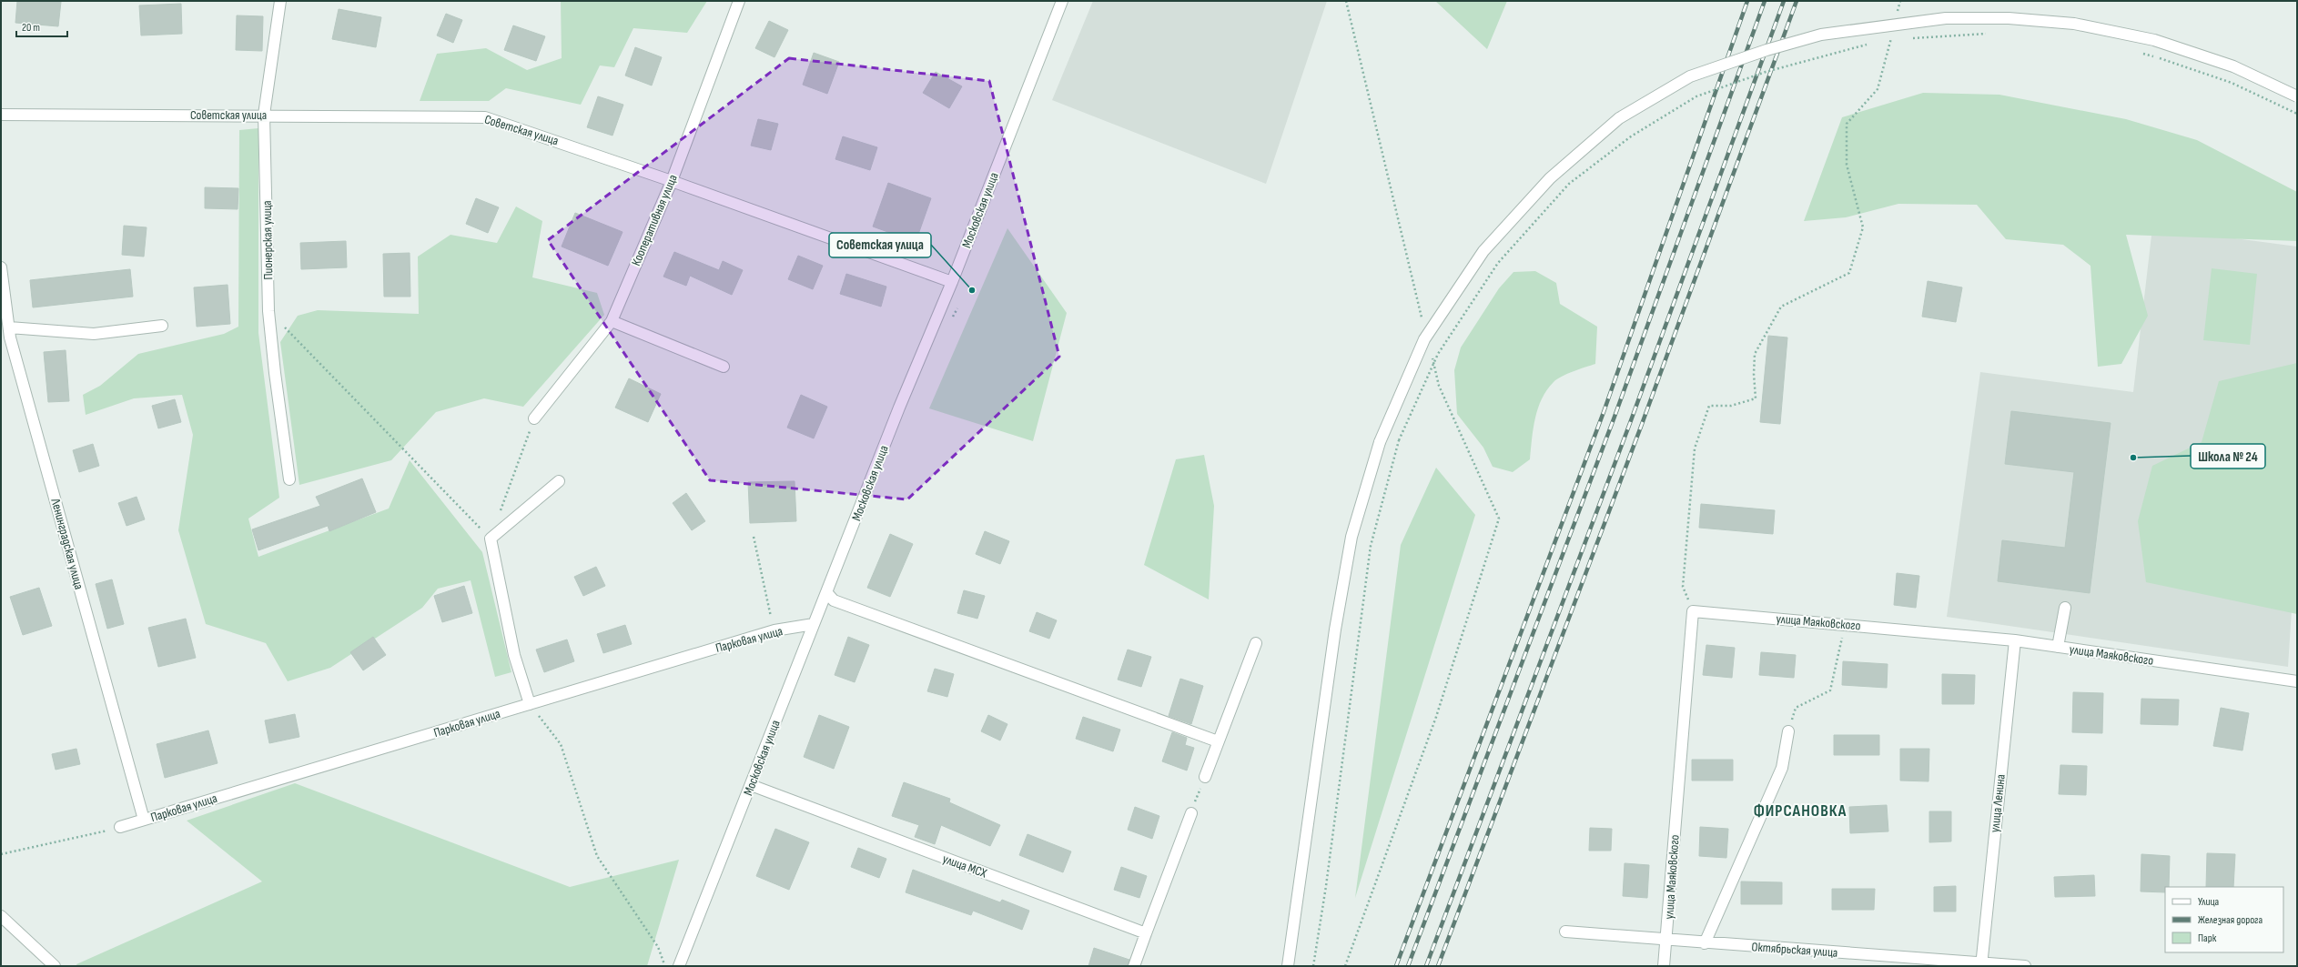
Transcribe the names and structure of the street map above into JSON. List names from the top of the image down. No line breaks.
{"streets":{"street":["Советская улица","Московская улица","Кооперативная улица","Пионерская улица","Ленинградская улица","улица Маяковского","Парковая улица","улица Ленина","улица МСХ","Октябрьская улица"]},"crossings":[["Советская улица","Московская улица"],["Советская улица","Кооперативная улица"],["Советская улица","Пионерская улица"],["Московская улица","Парковая улица"],["Московская улица","улица МСХ"],["Ленинградская улица","Парковая улица"],["улица Маяковского","улица Ленина"],["улица Маяковского","Октябрьская улица"],["улица Ленина","Октябрьская улица"]],"districts":["ФИРСАНОВКА"],"places":["Советская улица","Школа № 24"],"legend":["Улица","Железная дорога","Парк"],"scale_bar":"20 m"}
